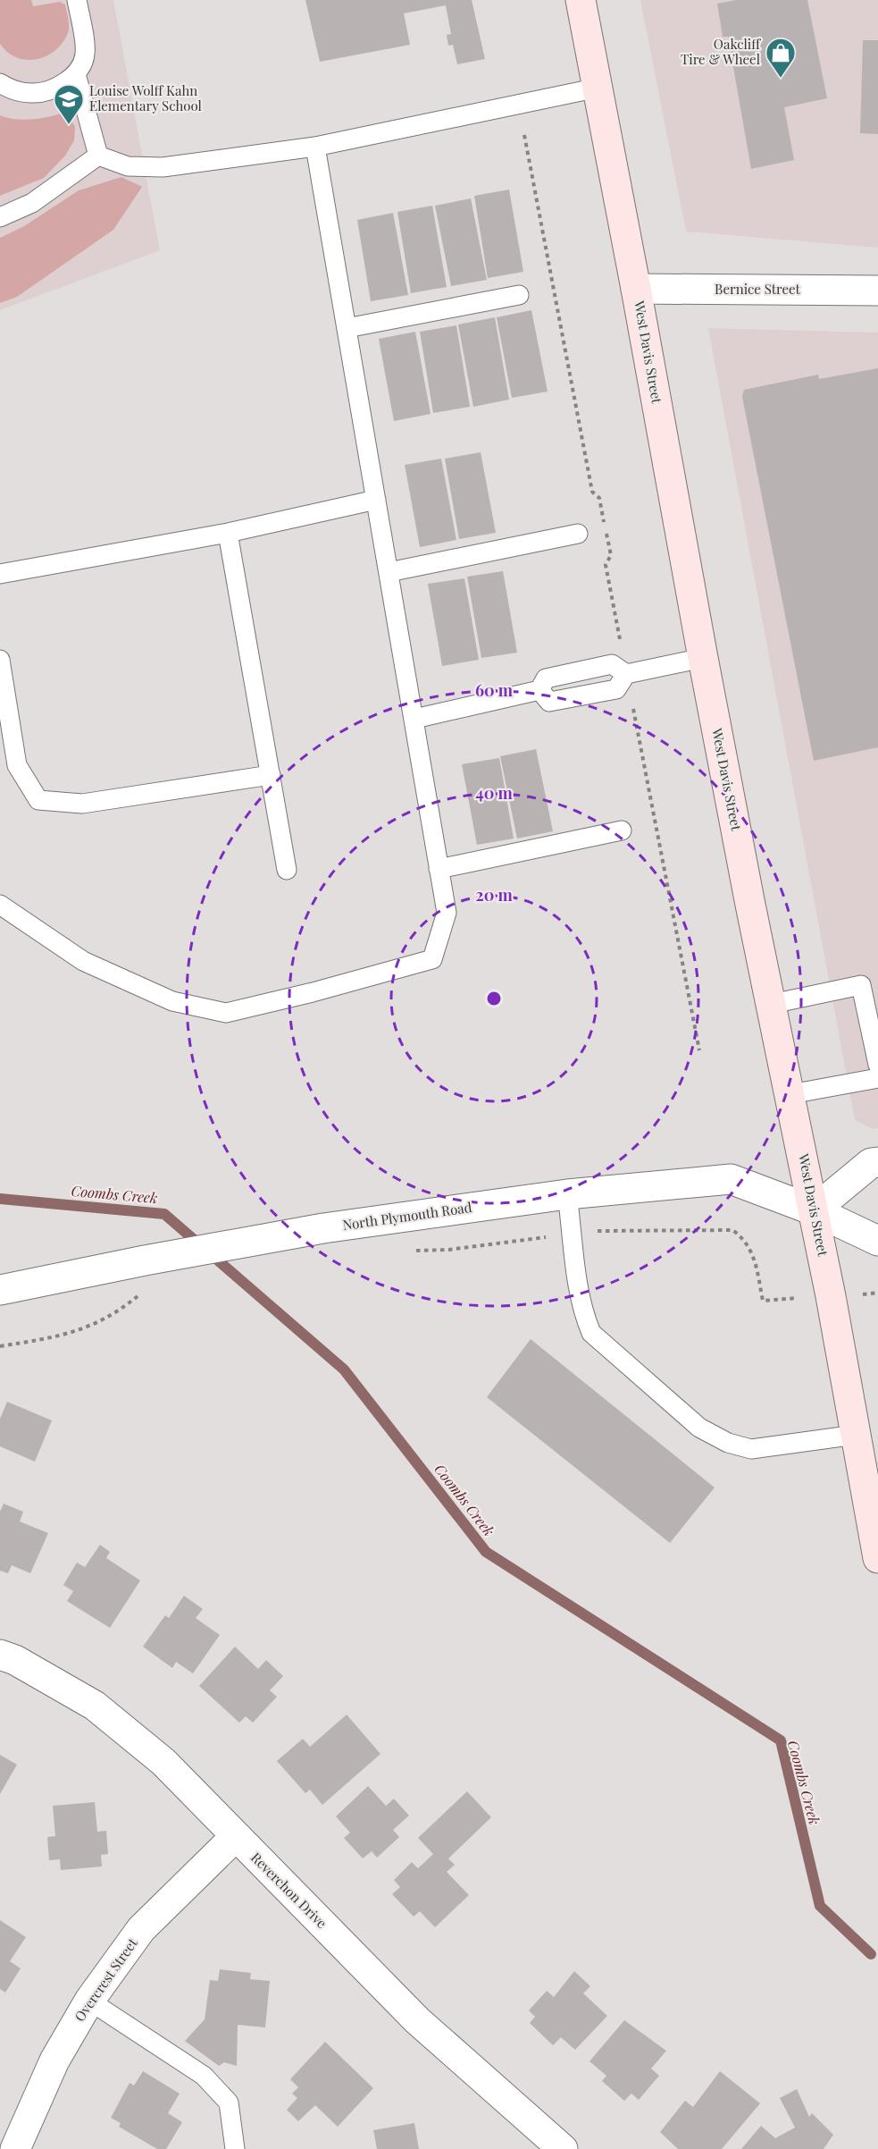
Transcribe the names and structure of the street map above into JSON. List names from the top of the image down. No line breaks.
{"streets":{"main road":["West Davis Street"],"street":["Bernice Street","North Plymouth Road","Reverchon Drive","Overcrest Street"]},"crossings":[["Bernice Street","West Davis Street"],["West Davis Street","North Plymouth Road"],["Reverchon Drive","Overcrest Street"]],"water":["Coombs Creek"],"places":{"shop":["Oakcliff Tire & Wheel"],"school or university":["Louise Wolff Kahn Elementary School"]},"rings":["60 m","40 m","20 m"]}
